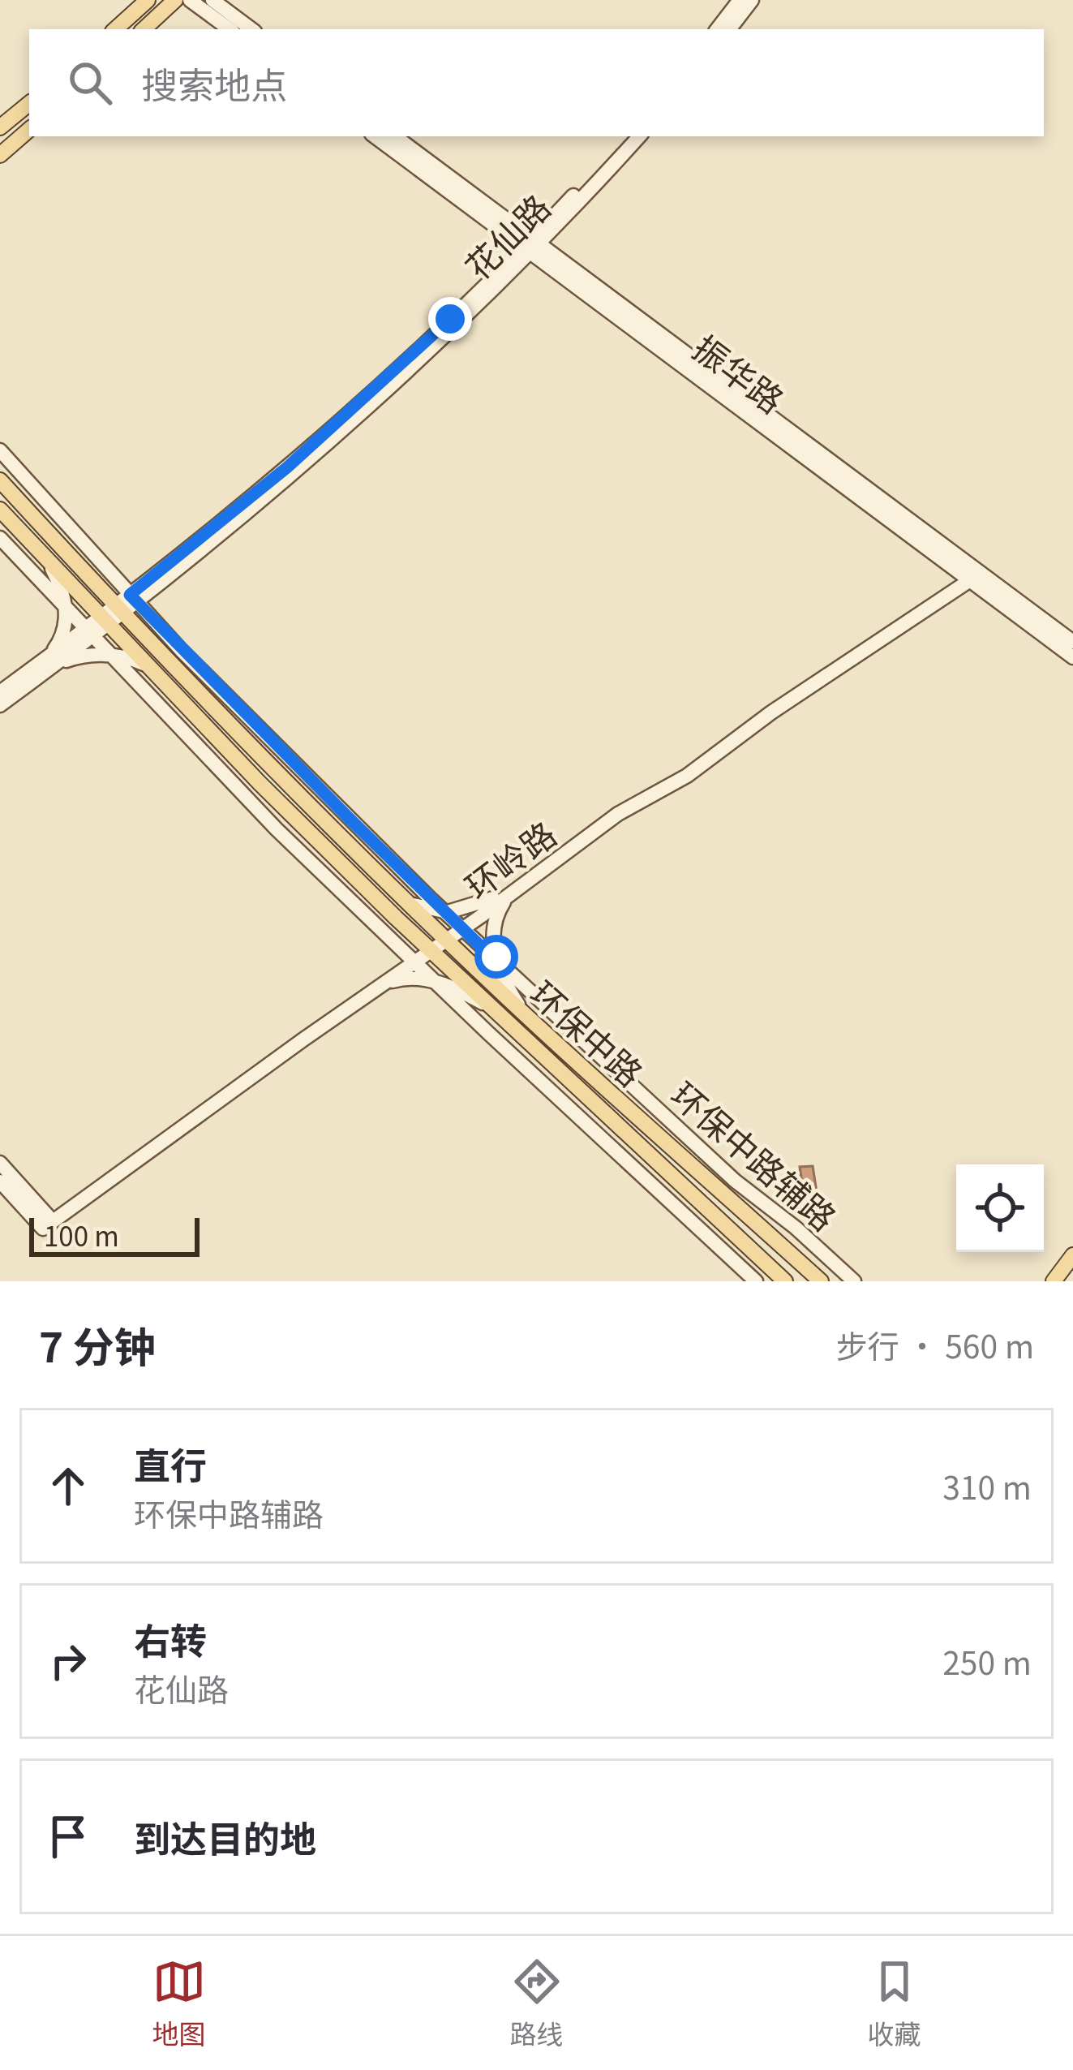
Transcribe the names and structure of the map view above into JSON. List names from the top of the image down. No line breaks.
{"streets":{"main road":["环保中路"],"street":["花仙路","振华路","环岭路","环保中路辅路"]},"crossings":[["花仙路","振华路"],["花仙路","环保中路"],["花仙路","环保中路辅路"],["振华路","环岭路"],["环岭路","环保中路"],["环岭路","环保中路辅路"]],"scale_bar":"100 m","page":{"search":"搜索地点","scale":"100 m","heading":["7 分钟","步行 · 560 m"],"list":[["直行","环保中路辅路","310 m"],["右转","花仙路","250 m"],"到达目的地"],"nav":["地图","路线","收藏"]}}
